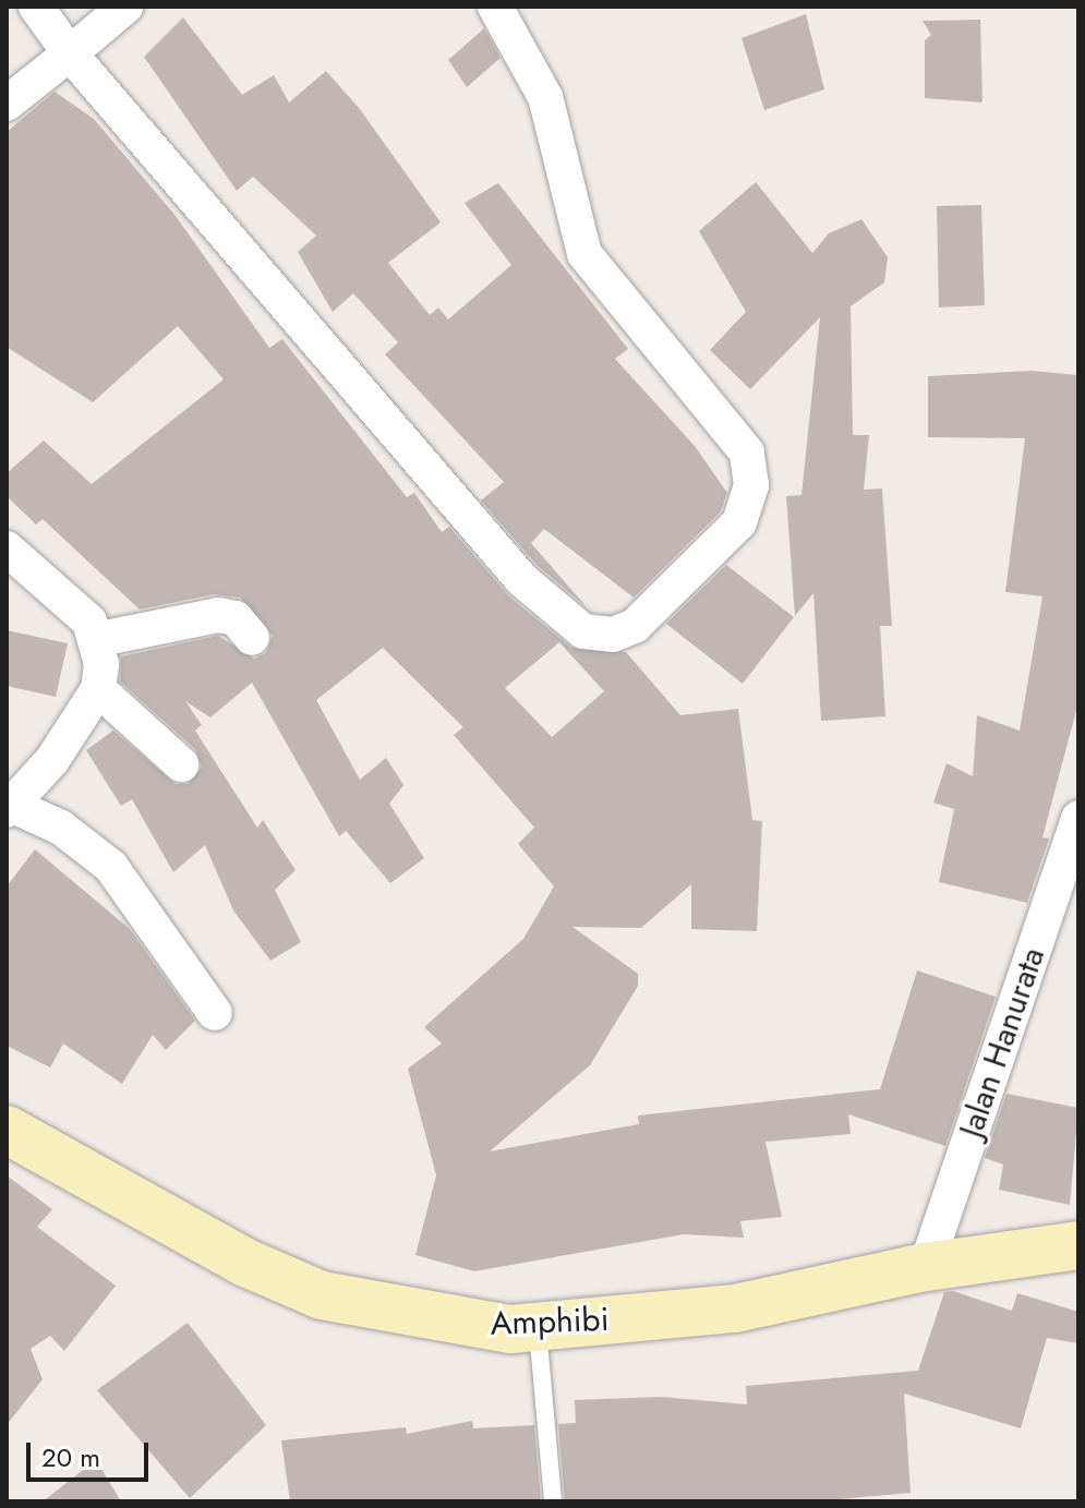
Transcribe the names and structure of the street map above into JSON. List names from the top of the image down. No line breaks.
{"streets":{"main road":["Amphibi"],"street":["Jalan Hanurata"]},"crossings":[["Jalan Hanurata","Amphibi"]],"scale_bar":"20 m"}
